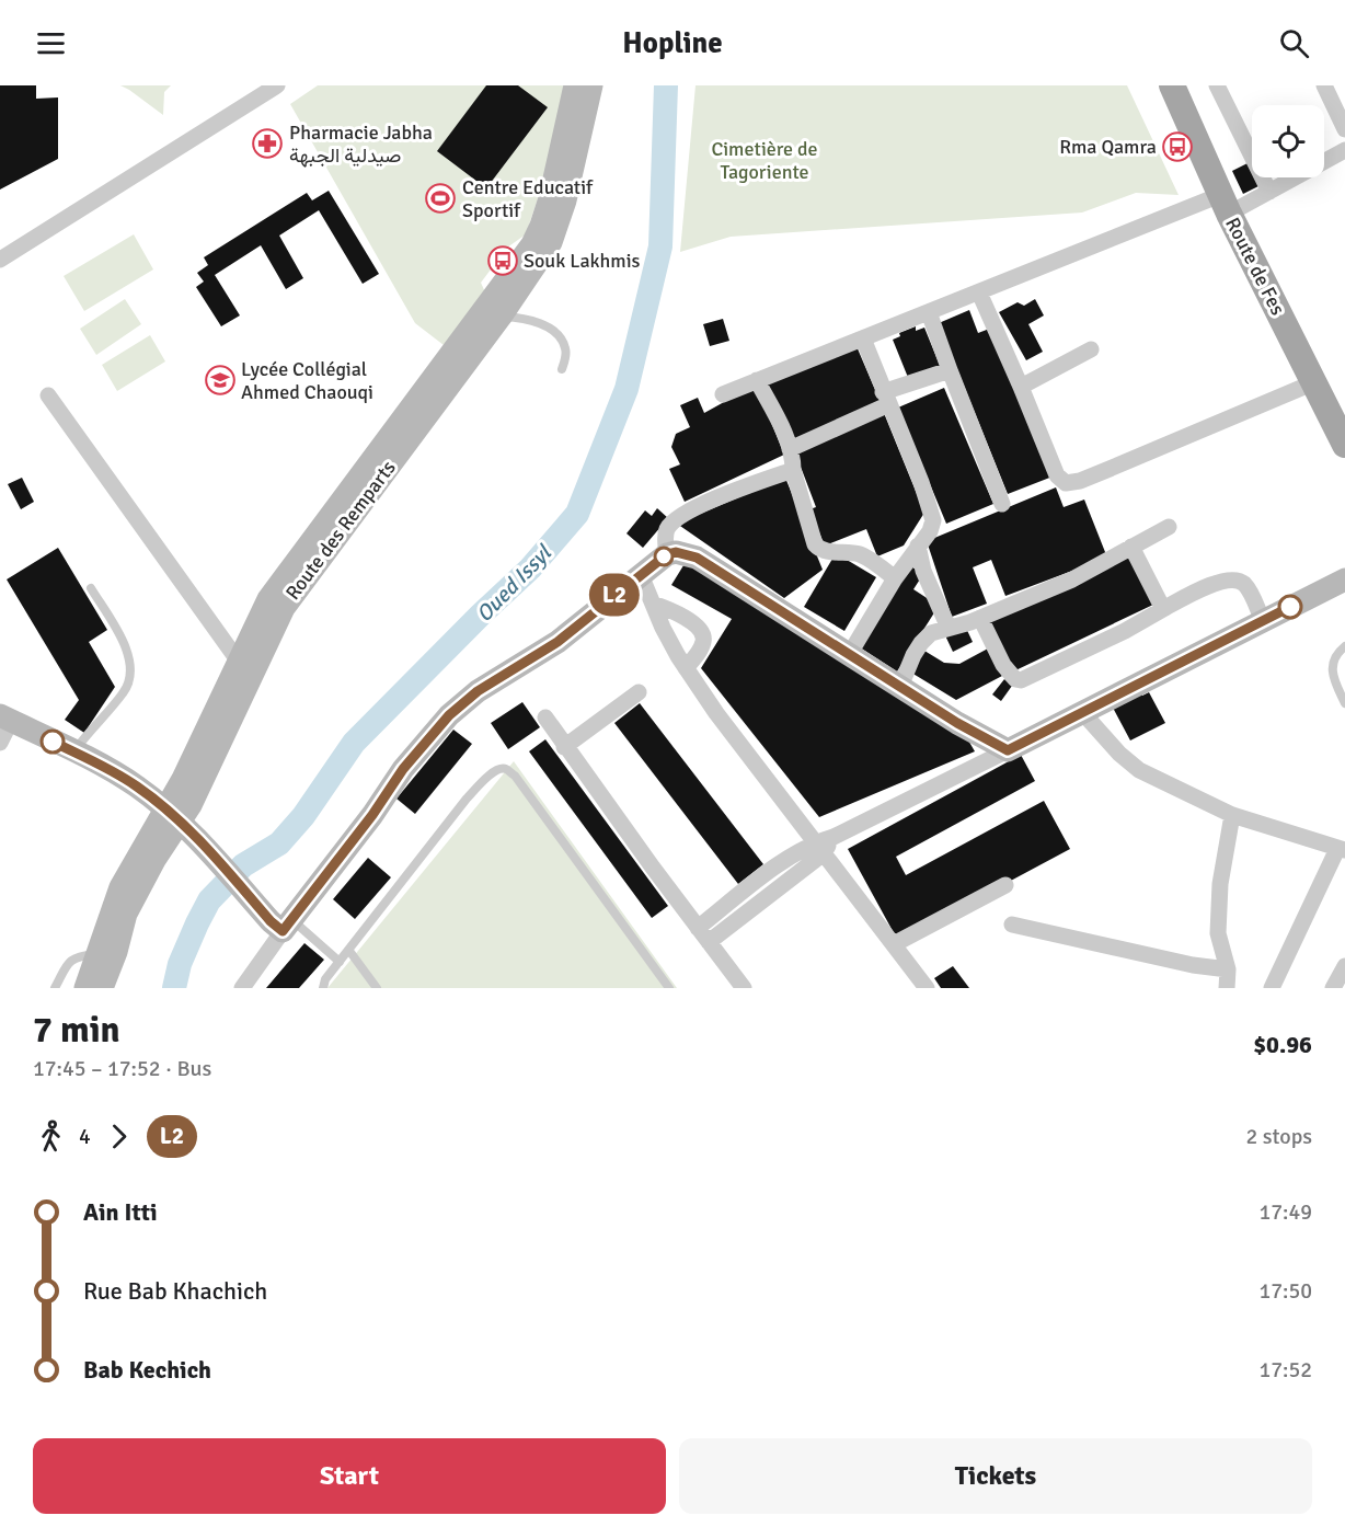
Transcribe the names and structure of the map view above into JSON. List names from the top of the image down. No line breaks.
{"streets":{"main road":["Route de Fes","Route des Remparts"]},"water":["Oued Issyl"],"parks":["Cimetière de Tagoriente"],"places":{"pharmacy":["Pharmacie Jabha صيدلية الجبهة"],"bus stop":["Rma Qamra","Souk Lakhmis"],"sports":["Centre Educatif Sportif"],"school or university":["Lycée Collégial Ahmed Chaouqi"]},"lines":["bus line L2"],"page":{"header":"Hopline","on_map":"L2","heading":["7 min","17:45 – 17:52 · Bus","$0.96"],"legs":["4","L2","2 stops"],"list":[{"name":"Ain Itti","value":"17:49"},{"name":"Rue Bab Khachich","value":"17:50"},{"name":"Bab Kechich","value":"17:52"}],"buttons":["Start","Tickets"]}}
